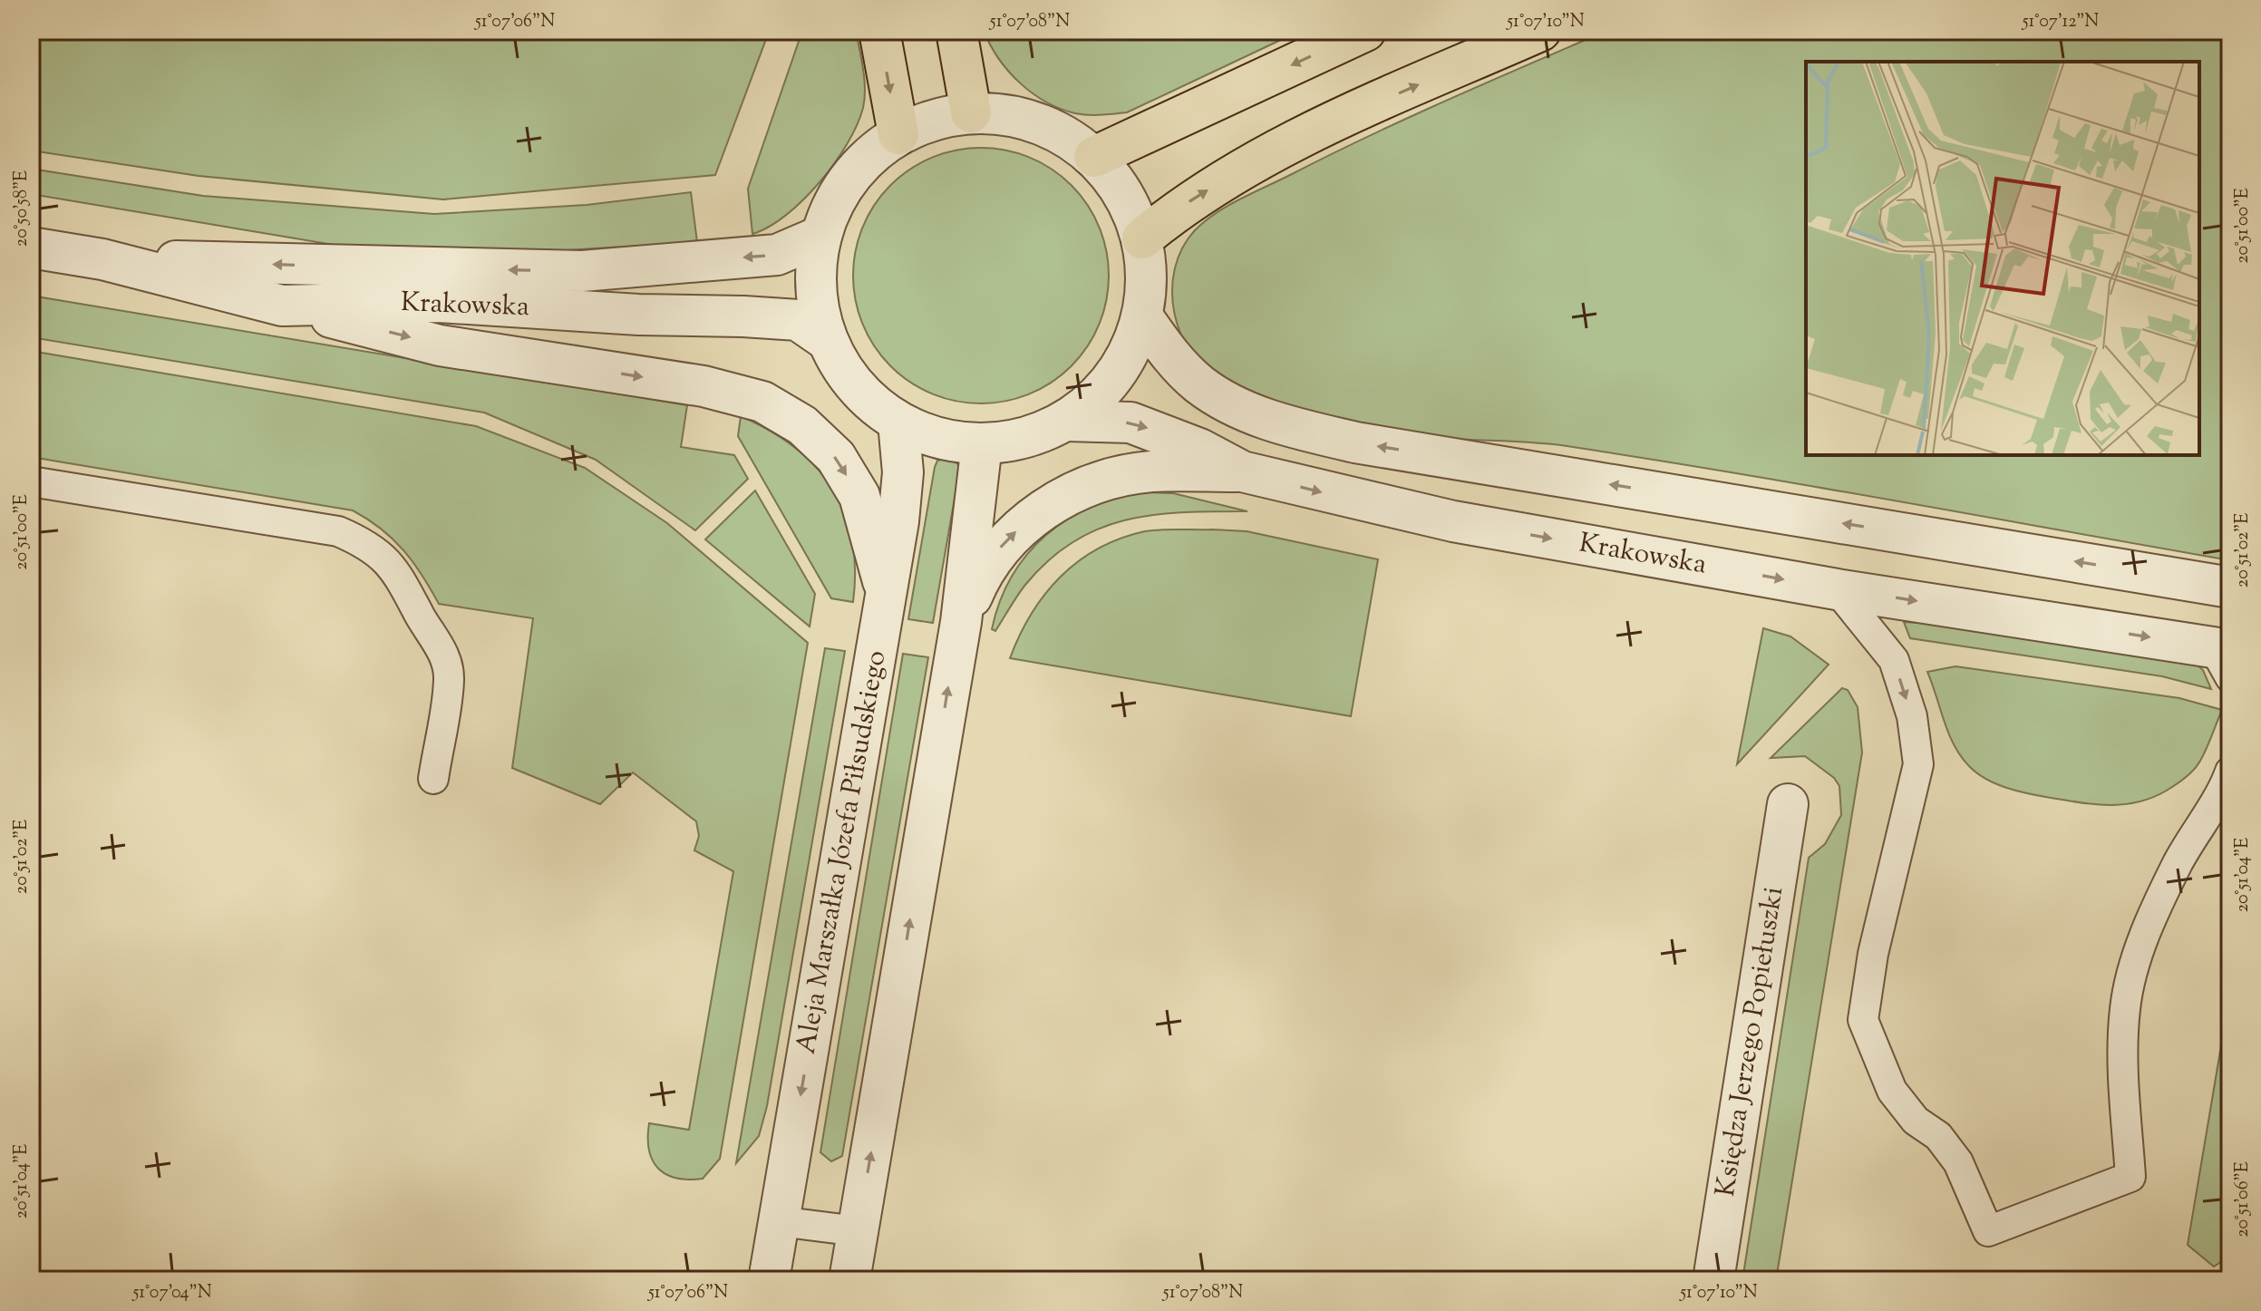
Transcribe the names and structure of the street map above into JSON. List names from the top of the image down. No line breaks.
{"streets":{"street":["Krakowska","Aleja Marszałka Józefa Piłsudskiego","Księdza Jerzego Popiełuszki"]},"coordinates":["51°07'06\"N","51°07'08\"N","51°07'10\"N","51°07'12\"N","20°50'58\"E","20°51'00\"E","20°51'02\"E","20°51'04\"E","20°51'06\"E","51°07'04\"N"]}
